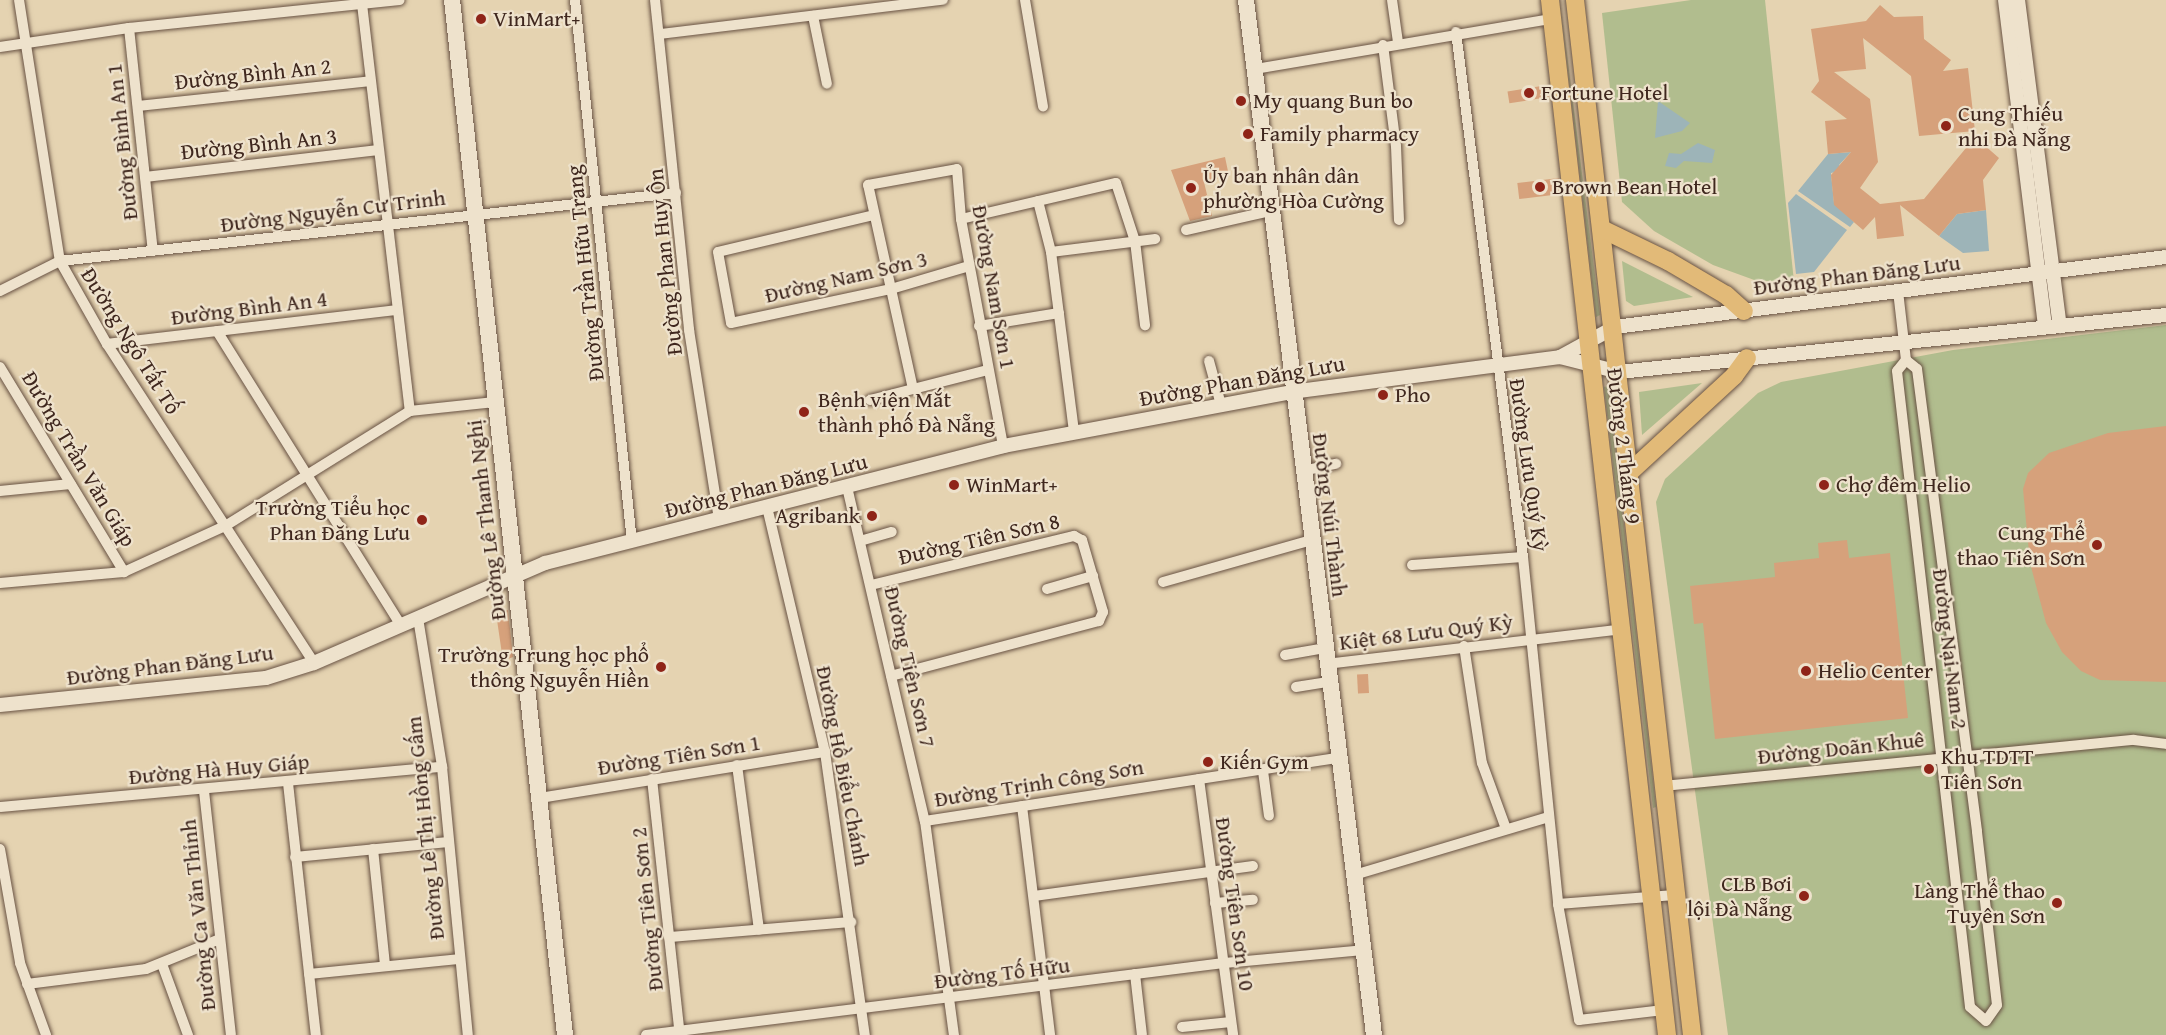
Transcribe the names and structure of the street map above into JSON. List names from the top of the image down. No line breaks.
{"streets":{"main road":["Đường 2 Tháng 9","Đường Núi Thành","Đường Lê Thanh Nghị"],"street":["Đường Bình An 2","Đường Bình An 1","Đường Bình An 3","Đường Nguyễn Cư Trinh","Đường Phan Huy Ôn","Đường Trần Hữu Trang","Đường Phan Đăng Lưu","Đường Nam Sơn 3","Đường Nam Sơn 1","Đường Bình An 4","Đường Ngô Tất Tố","Đường Trần Văn Giáp","Đường Lưu Quý Kỳ","Đường Tiên Sơn 8","Kiệt 68 Lưu Quý Kỳ","Đường Nại Nam 2","Đường Tiên Sơn 7","Đường Doãn Khuê","Đường Tiên Sơn 1","Đường Hồ Biểu Chánh","Đường Hà Huy Giáp","Đường Trịnh Công Sơn","Đường Lê Thị Hồng Gấm","Đường Tiên Sơn 10","Đường Tiên Sơn 2","Đường Ca Văn Thỉnh","Đường Tố Hữu"]},"crossings":[["Đường Bình An 2","Đường Bình An 1"],["Đường Bình An 1","Đường Bình An 3"],["Đường Bình An 1","Đường Nguyễn Cư Trinh"],["Đường Nguyễn Cư Trinh","Đường Phan Huy Ôn"],["Đường Nguyễn Cư Trinh","Đường Trần Hữu Trang"],["Đường Nguyễn Cư Trinh","Đường Ngô Tất Tố"],["Đường Nguyễn Cư Trinh","Đường Lê Thanh Nghị"],["Đường Phan Huy Ôn","Đường Phan Đăng Lưu"],["Đường Trần Hữu Trang","Đường Phan Đăng Lưu"],["Đường Phan Đăng Lưu","Đường Nam Sơn 1"],["Đường Phan Đăng Lưu","Đường Ngô Tất Tố"],["Đường Phan Đăng Lưu","Đường 2 Tháng 9"],["Đường Phan Đăng Lưu","Đường Lưu Quý Kỳ"],["Đường Phan Đăng Lưu","Đường Núi Thành"],["Đường Phan Đăng Lưu","Đường Lê Thanh Nghị"],["Đường Phan Đăng Lưu","Đường Nại Nam 2"],["Đường Phan Đăng Lưu","Đường Tiên Sơn 7"],["Đường Phan Đăng Lưu","Đường Hồ Biểu Chánh"],["Đường Phan Đăng Lưu","Đường Lê Thị Hồng Gấm"],["Đường Nam Sơn 3","Đường Nam Sơn 1"],["Đường Bình An 4","Đường Ngô Tất Tố"],["Đường 2 Tháng 9","Đường Lưu Quý Kỳ"],["Đường 2 Tháng 9","Kiệt 68 Lưu Quý Kỳ"],["Đường 2 Tháng 9","Đường Doãn Khuê"],["Đường Lưu Quý Kỳ","Kiệt 68 Lưu Quý Kỳ"],["Đường Núi Thành","Kiệt 68 Lưu Quý Kỳ"],["Đường Núi Thành","Đường Trịnh Công Sơn"],["Đường Núi Thành","Đường Tố Hữu"],["Đường Lê Thanh Nghị","Đường Tiên Sơn 1"],["Đường Tiên Sơn 8","Đường Tiên Sơn 7"],["Đường Nại Nam 2","Đường Doãn Khuê"],["Đường Tiên Sơn 7","Đường Trịnh Công Sơn"],["Đường Tiên Sơn 1","Đường Hồ Biểu Chánh"],["Đường Tiên Sơn 1","Đường Tiên Sơn 2"],["Đường Hồ Biểu Chánh","Đường Tố Hữu"],["Đường Hà Huy Giáp","Đường Lê Thị Hồng Gấm"],["Đường Hà Huy Giáp","Đường Ca Văn Thỉnh"],["Đường Trịnh Công Sơn","Đường Tiên Sơn 10"],["Đường Trịnh Công Sơn","Đường Tố Hữu"],["Đường Tiên Sơn 10","Đường Tố Hữu"],["Đường Tiên Sơn 2","Đường Tố Hữu"]],"places":["VinMart+","Fortune Hotel","My quang Bun bo","Cung Thiếu nhi Đà Nẵng","Family pharmacy","Brown Bean Hotel","Ủy ban nhân dân phường Hòa Cường","Pho","Bệnh viện Mắt thành phố Đà Nẵng","WinMart+","Chợ đêm Helio","Agribank","Trường Tiểu học Phan Đăng Lưu","Cung Thể thao Tiên Sơn","Trường Trung học phổ thông Nguyễn Hiền","Helio Center","Kiến Gym","Khu TDTT Tiên Sơn","CLB Bơi lội Đà Nẵng","Làng Thể thao Tuyên Sơn"]}
